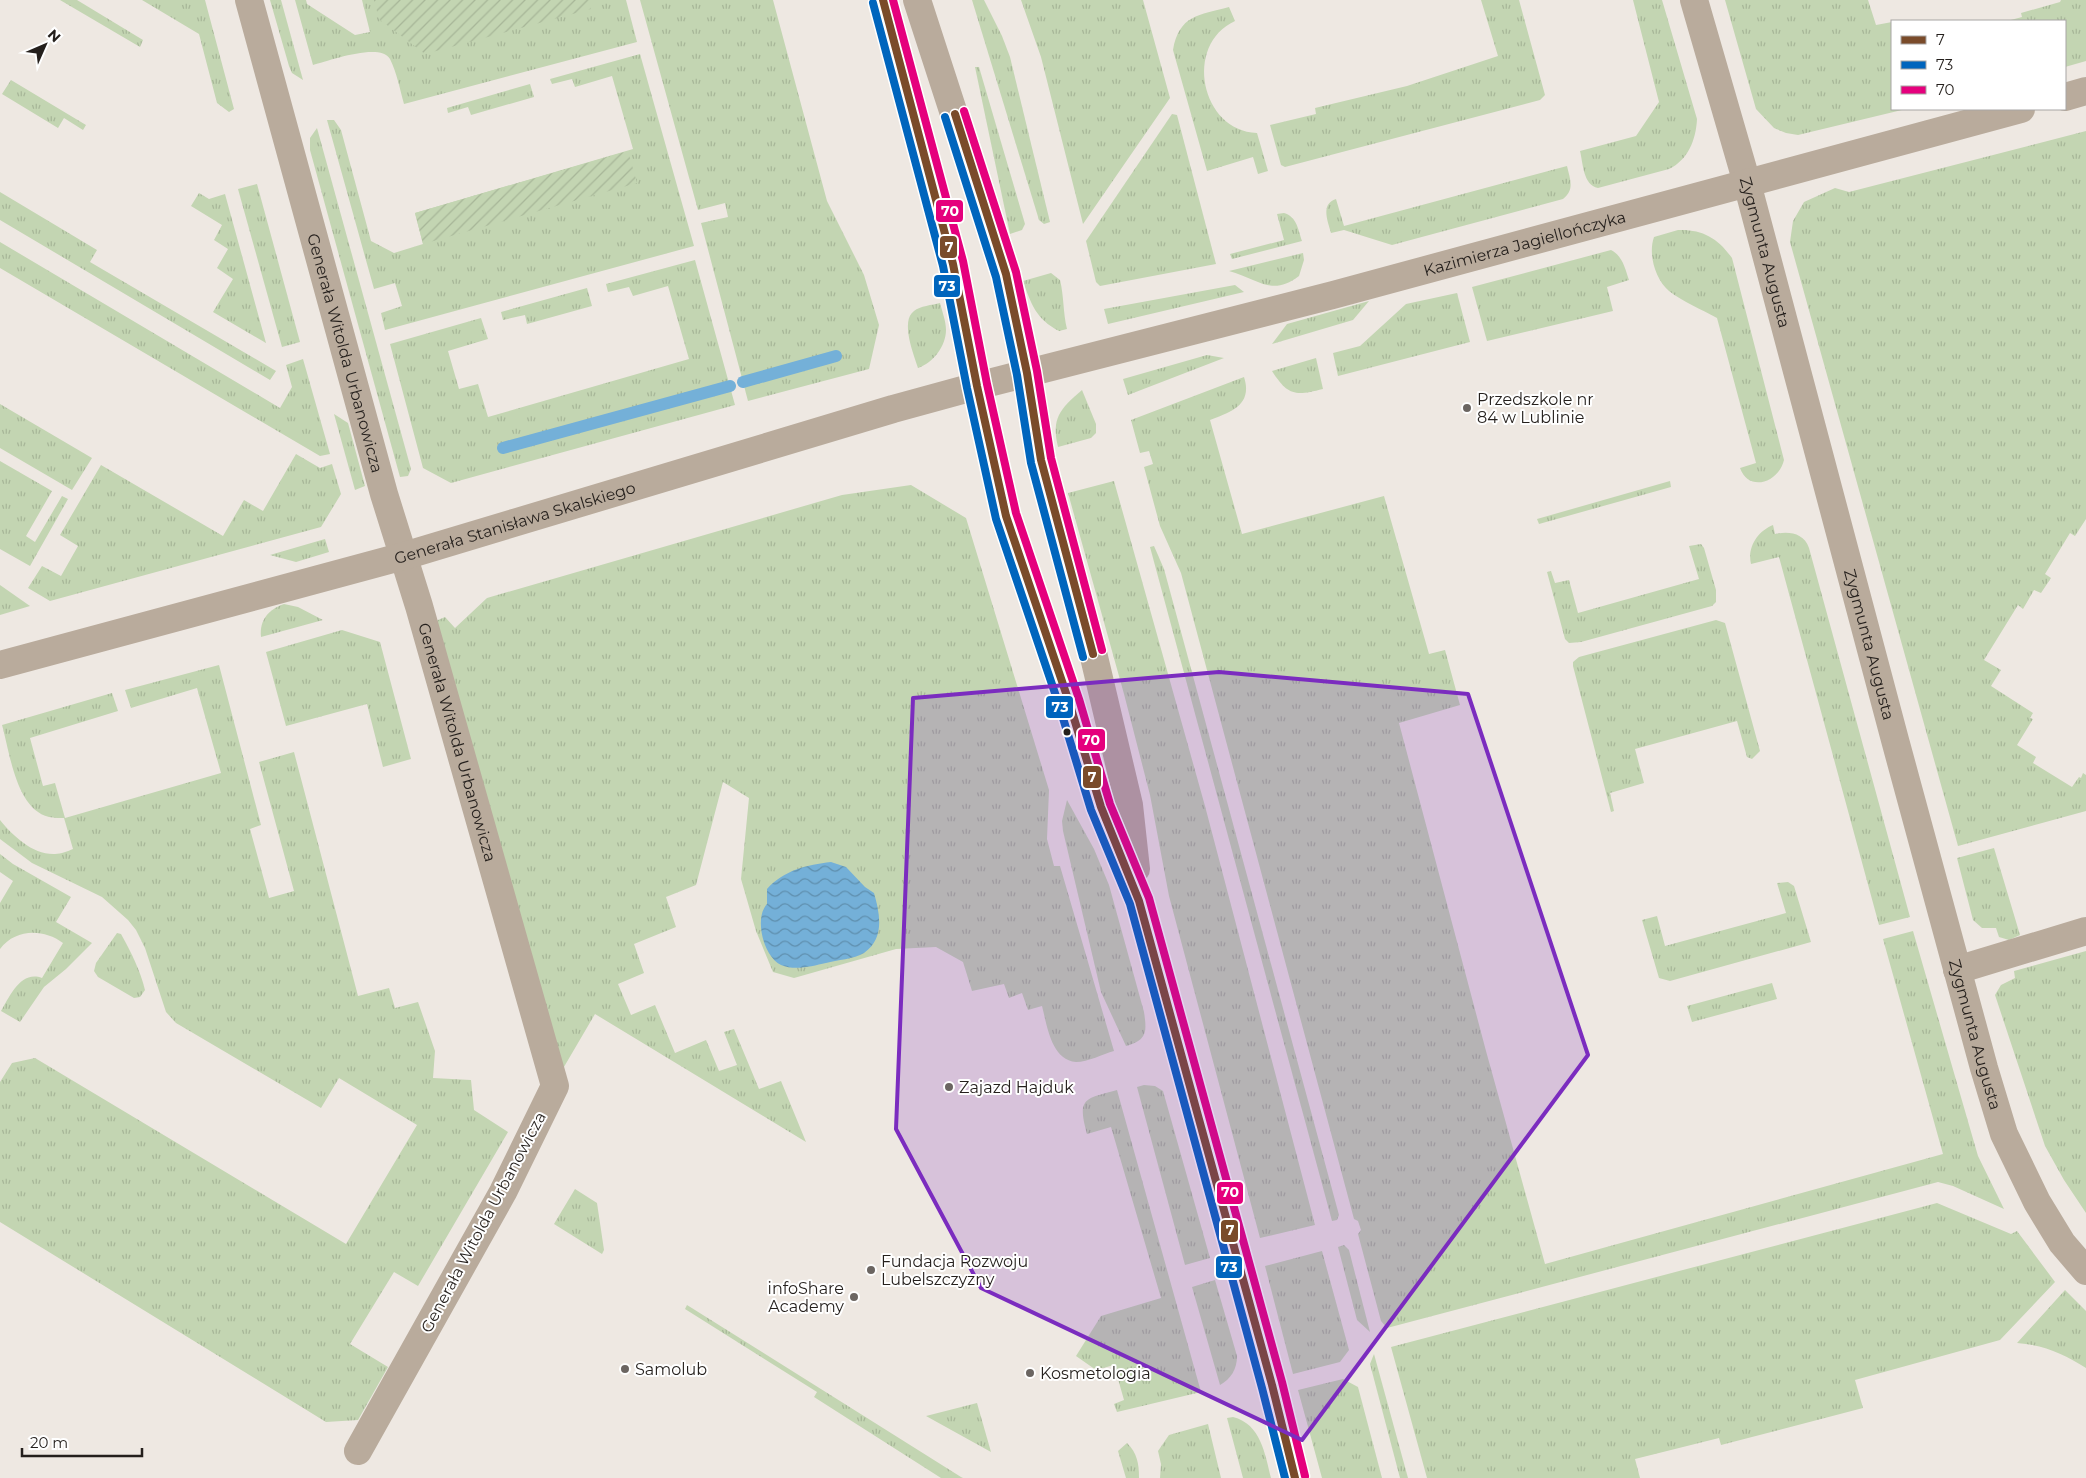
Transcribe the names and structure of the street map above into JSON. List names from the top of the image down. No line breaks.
{"streets":{"street":["Kazimierza Jagiellończyka","Zygmunta Augusta","Generała Witolda Urbanowicza","Generała Stanisława Skalskiego"]},"crossings":[["Kazimierza Jagiellończyka","Zygmunta Augusta"],["Kazimierza Jagiellończyka","Generała Stanisława Skalskiego"],["Generała Witolda Urbanowicza","Generała Stanisława Skalskiego"]],"places":["Przedszkole nr 84 w Lublinie","Zajazd Hajduk","Fundacja Rozwoju Lubelszczyzny","infoShare Academy","Samolub","Kosmetologia"],"lines":["transit line 7","transit line 70","transit line 73"],"legend":["7","73","70"],"scale_bar":"20 m","north":"top right"}
